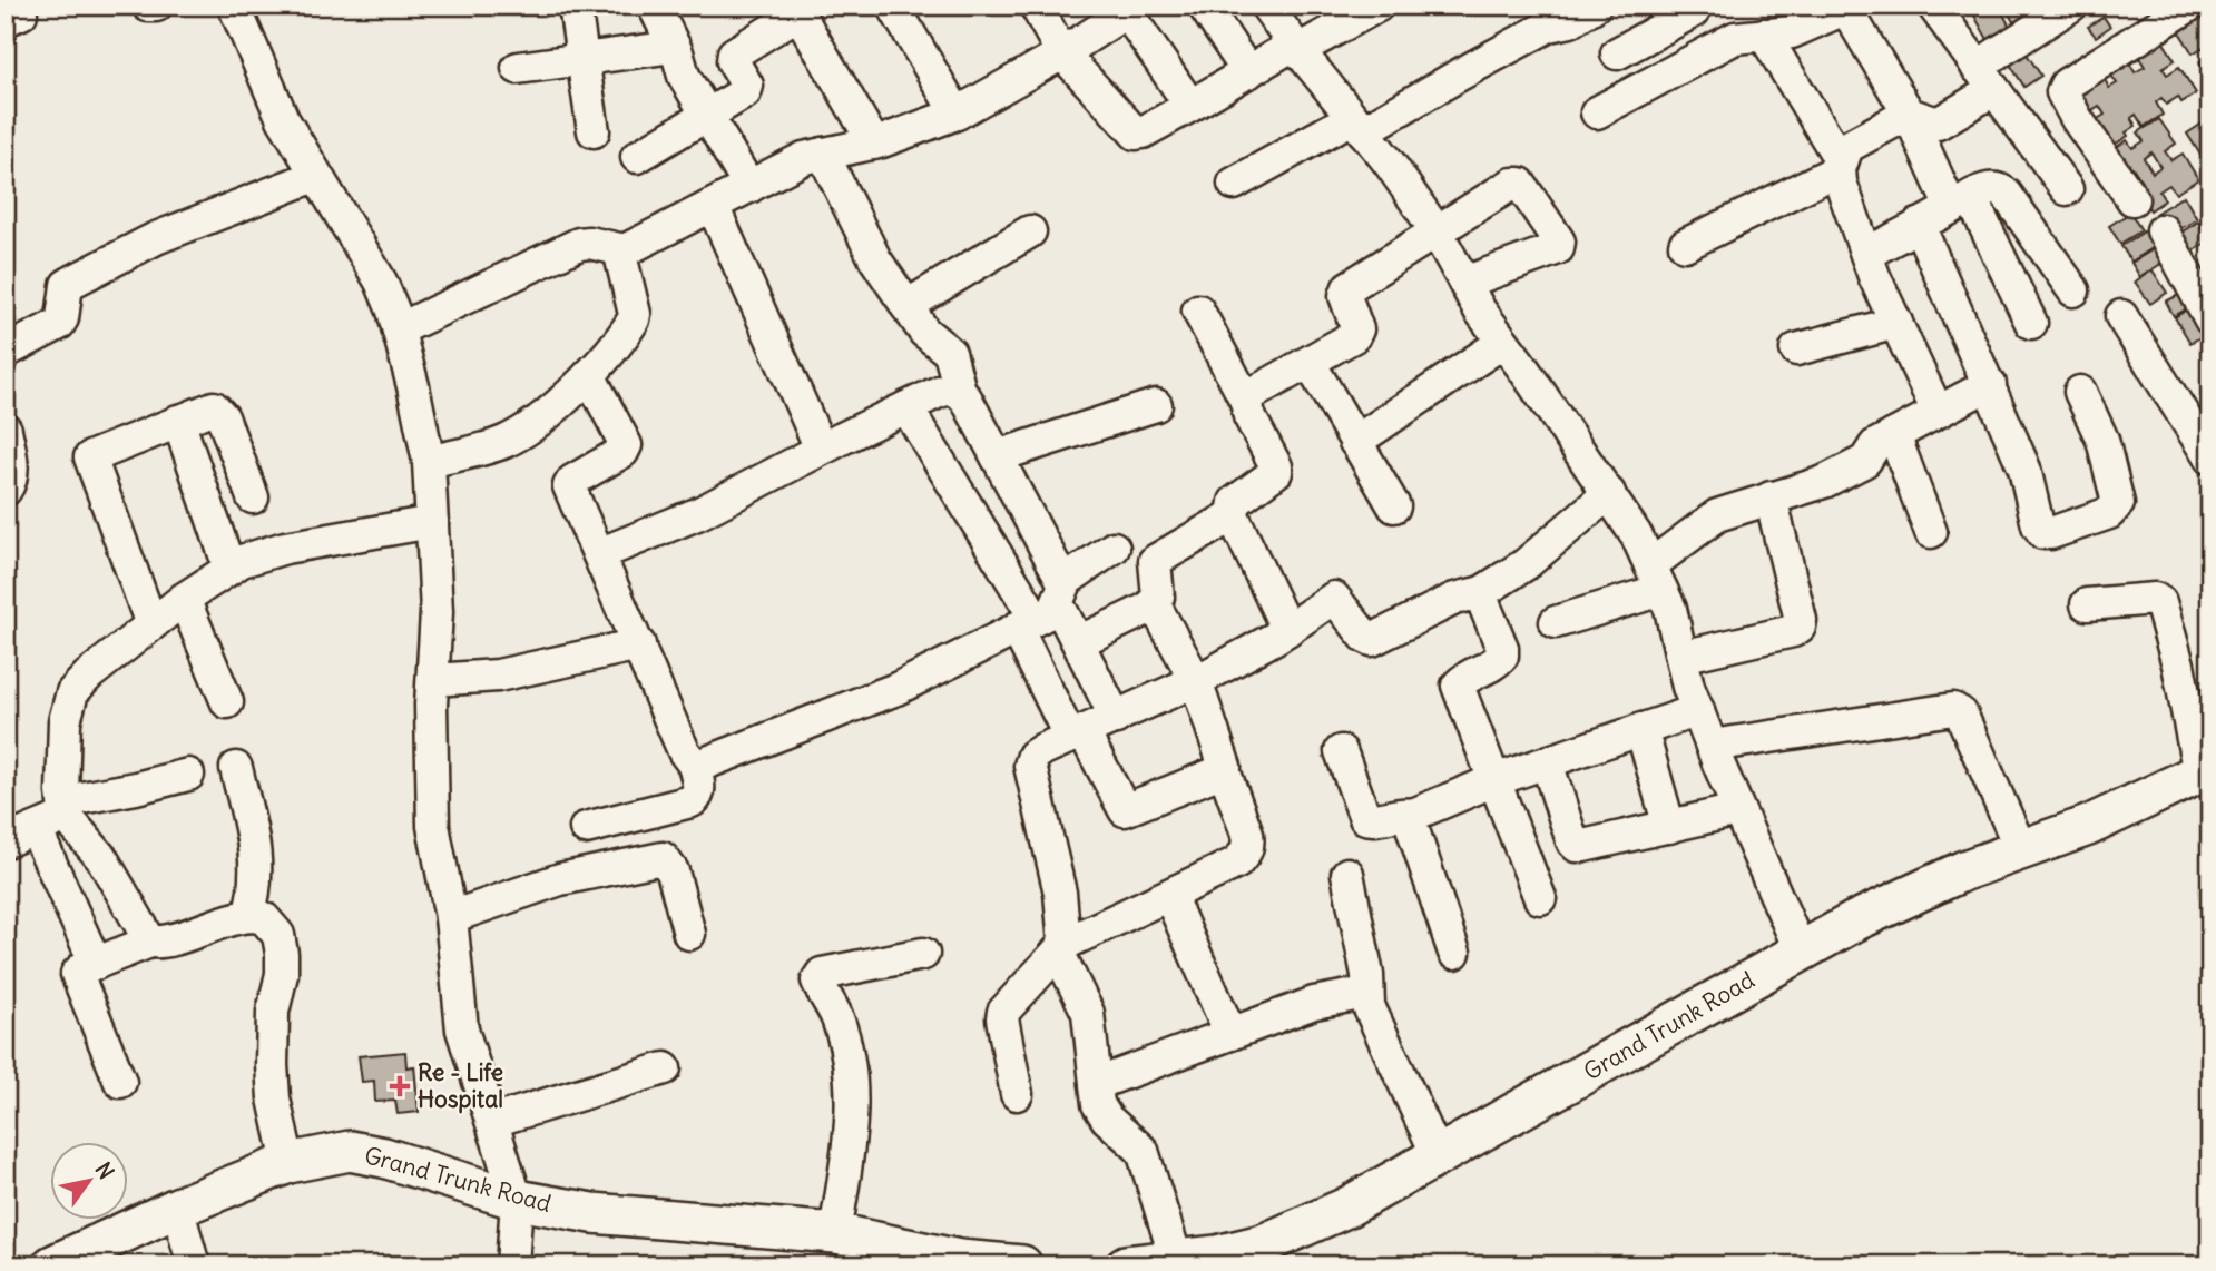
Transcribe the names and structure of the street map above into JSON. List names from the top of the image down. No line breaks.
{"streets":{"main road":["Grand Trunk Road"]},"places":{"health":["Re - Life Hospital"]},"north":"top right"}
